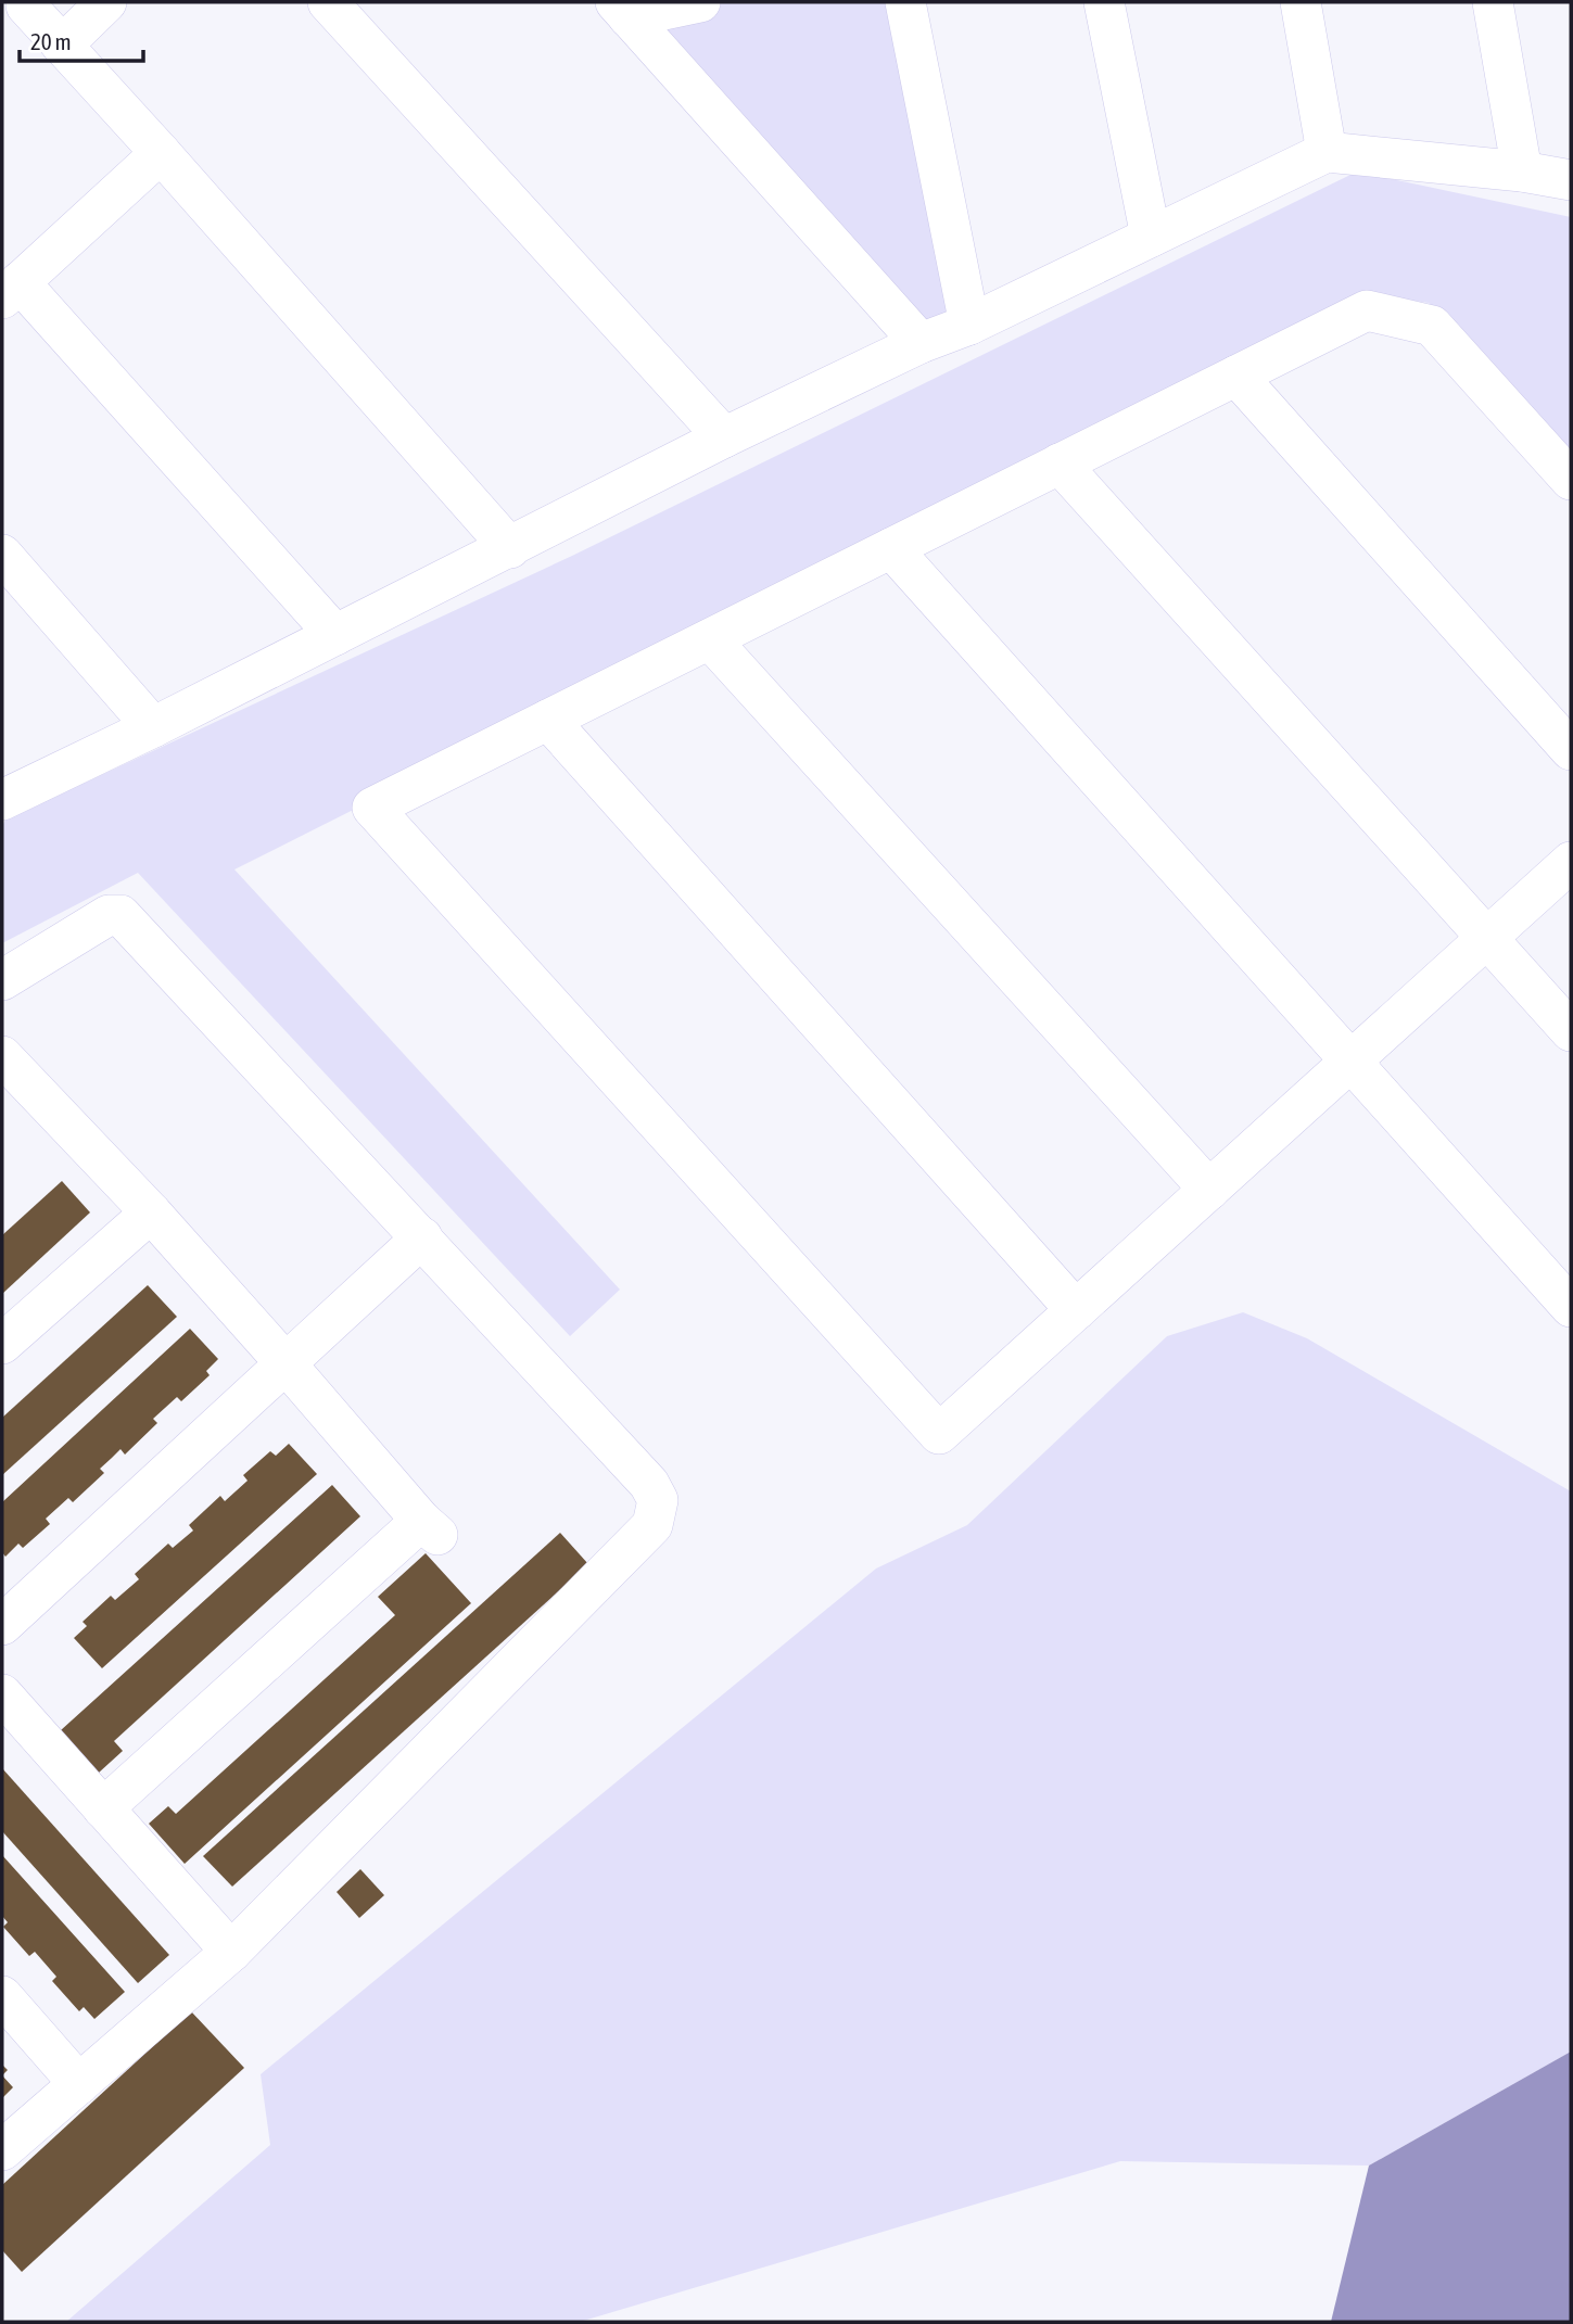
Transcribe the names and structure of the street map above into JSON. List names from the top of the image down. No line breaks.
{"scale_bar":"20 m"}
